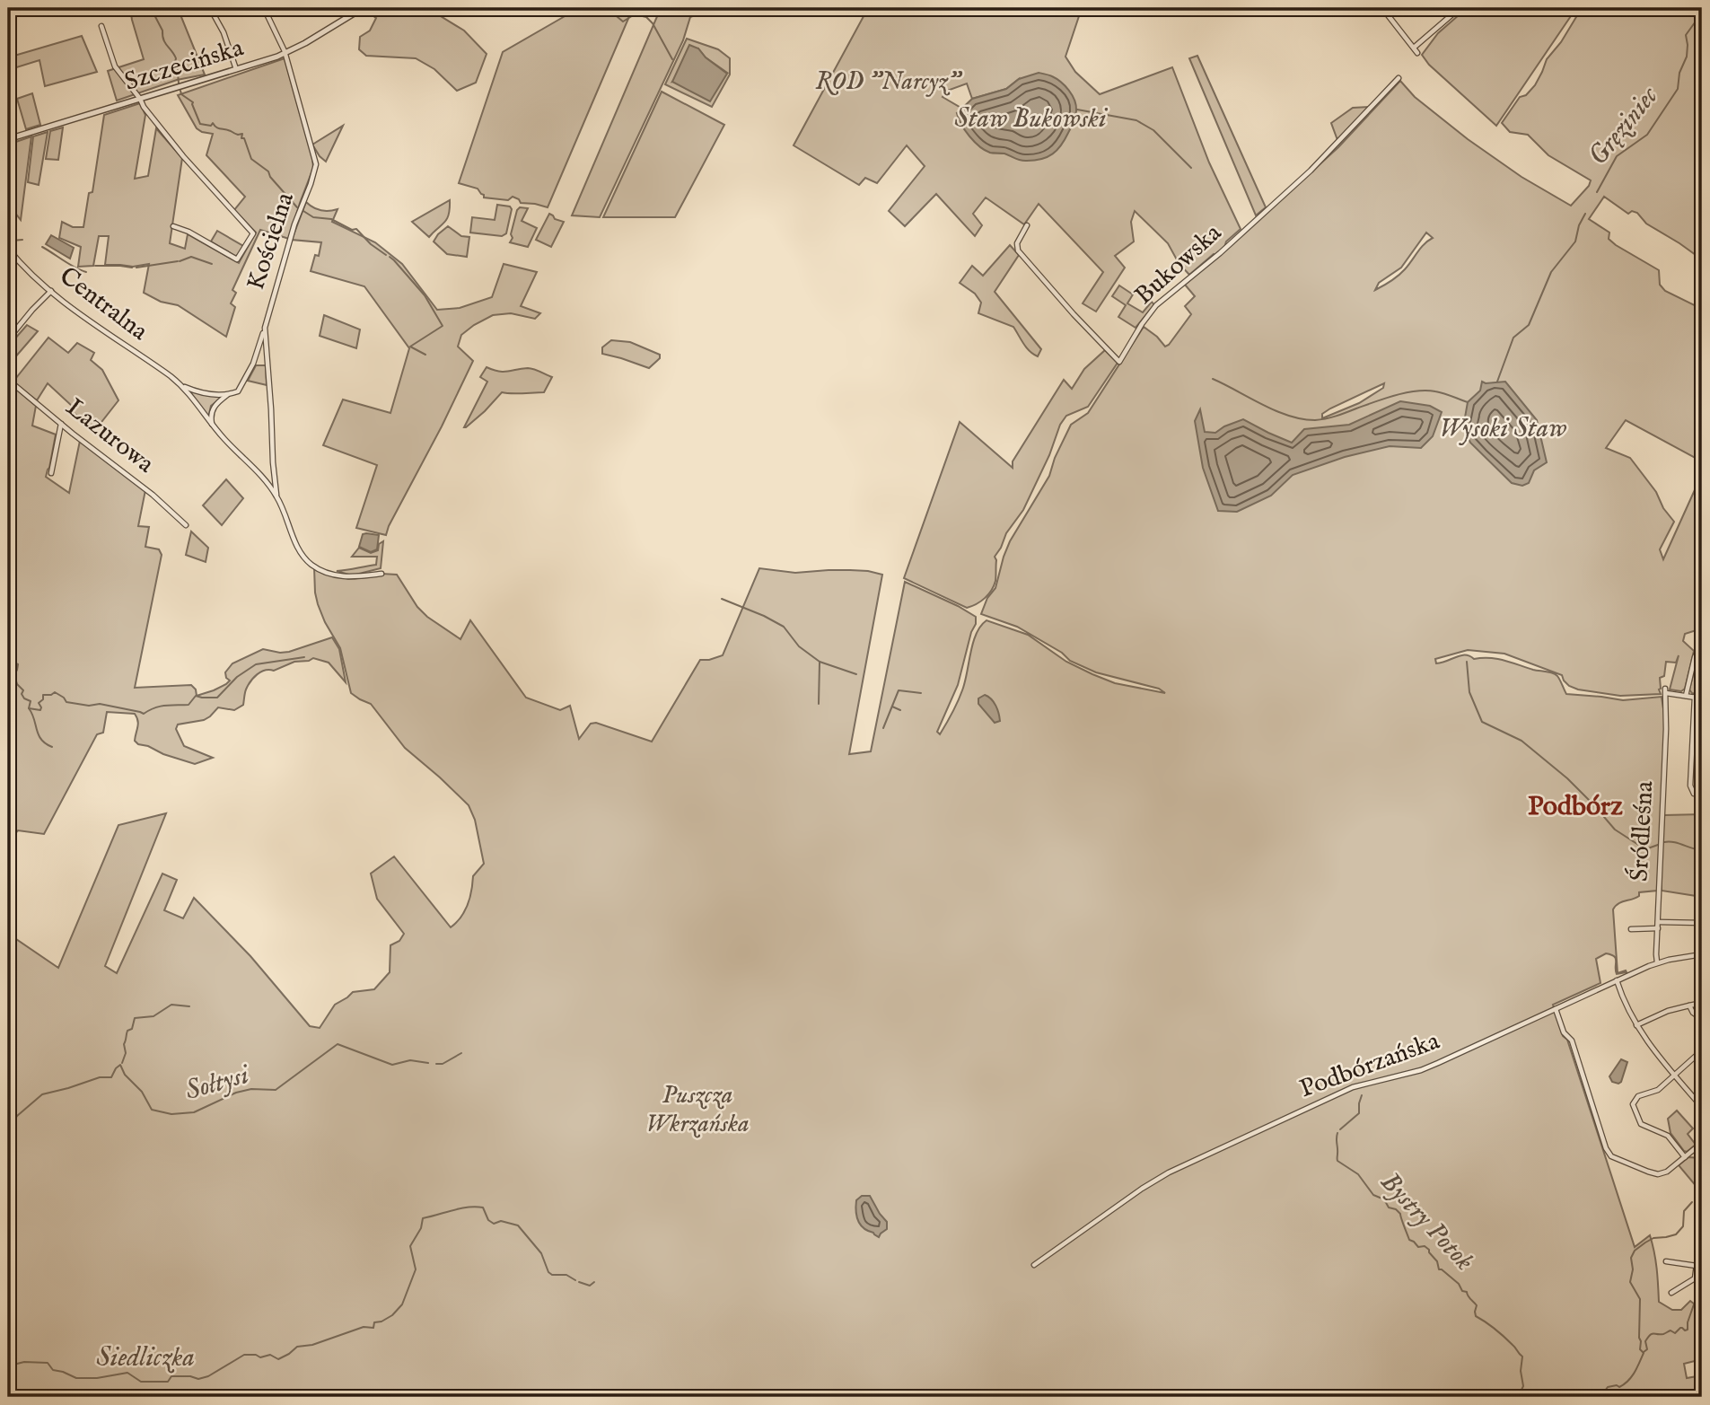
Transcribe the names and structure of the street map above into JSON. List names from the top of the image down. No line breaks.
{"streets":{"street":["Szczecińska","Kościelna","Bukowska","Centralna","Lazurowa","Śródleśna","Podbórzańska"]},"crossings":[["Szczecińska","Kościelna"],["Kościelna","Centralna"],["Śródleśna","Podbórzańska"]],"districts":["Podbórz"],"water":["Staw Bukowski","Gręziniec","Wysoki Staw","Sołtysi","Bystry Potok","Siedliczka"],"parks":["ROD \"Narcyz\"","Puszcza Wkrzańska"]}
